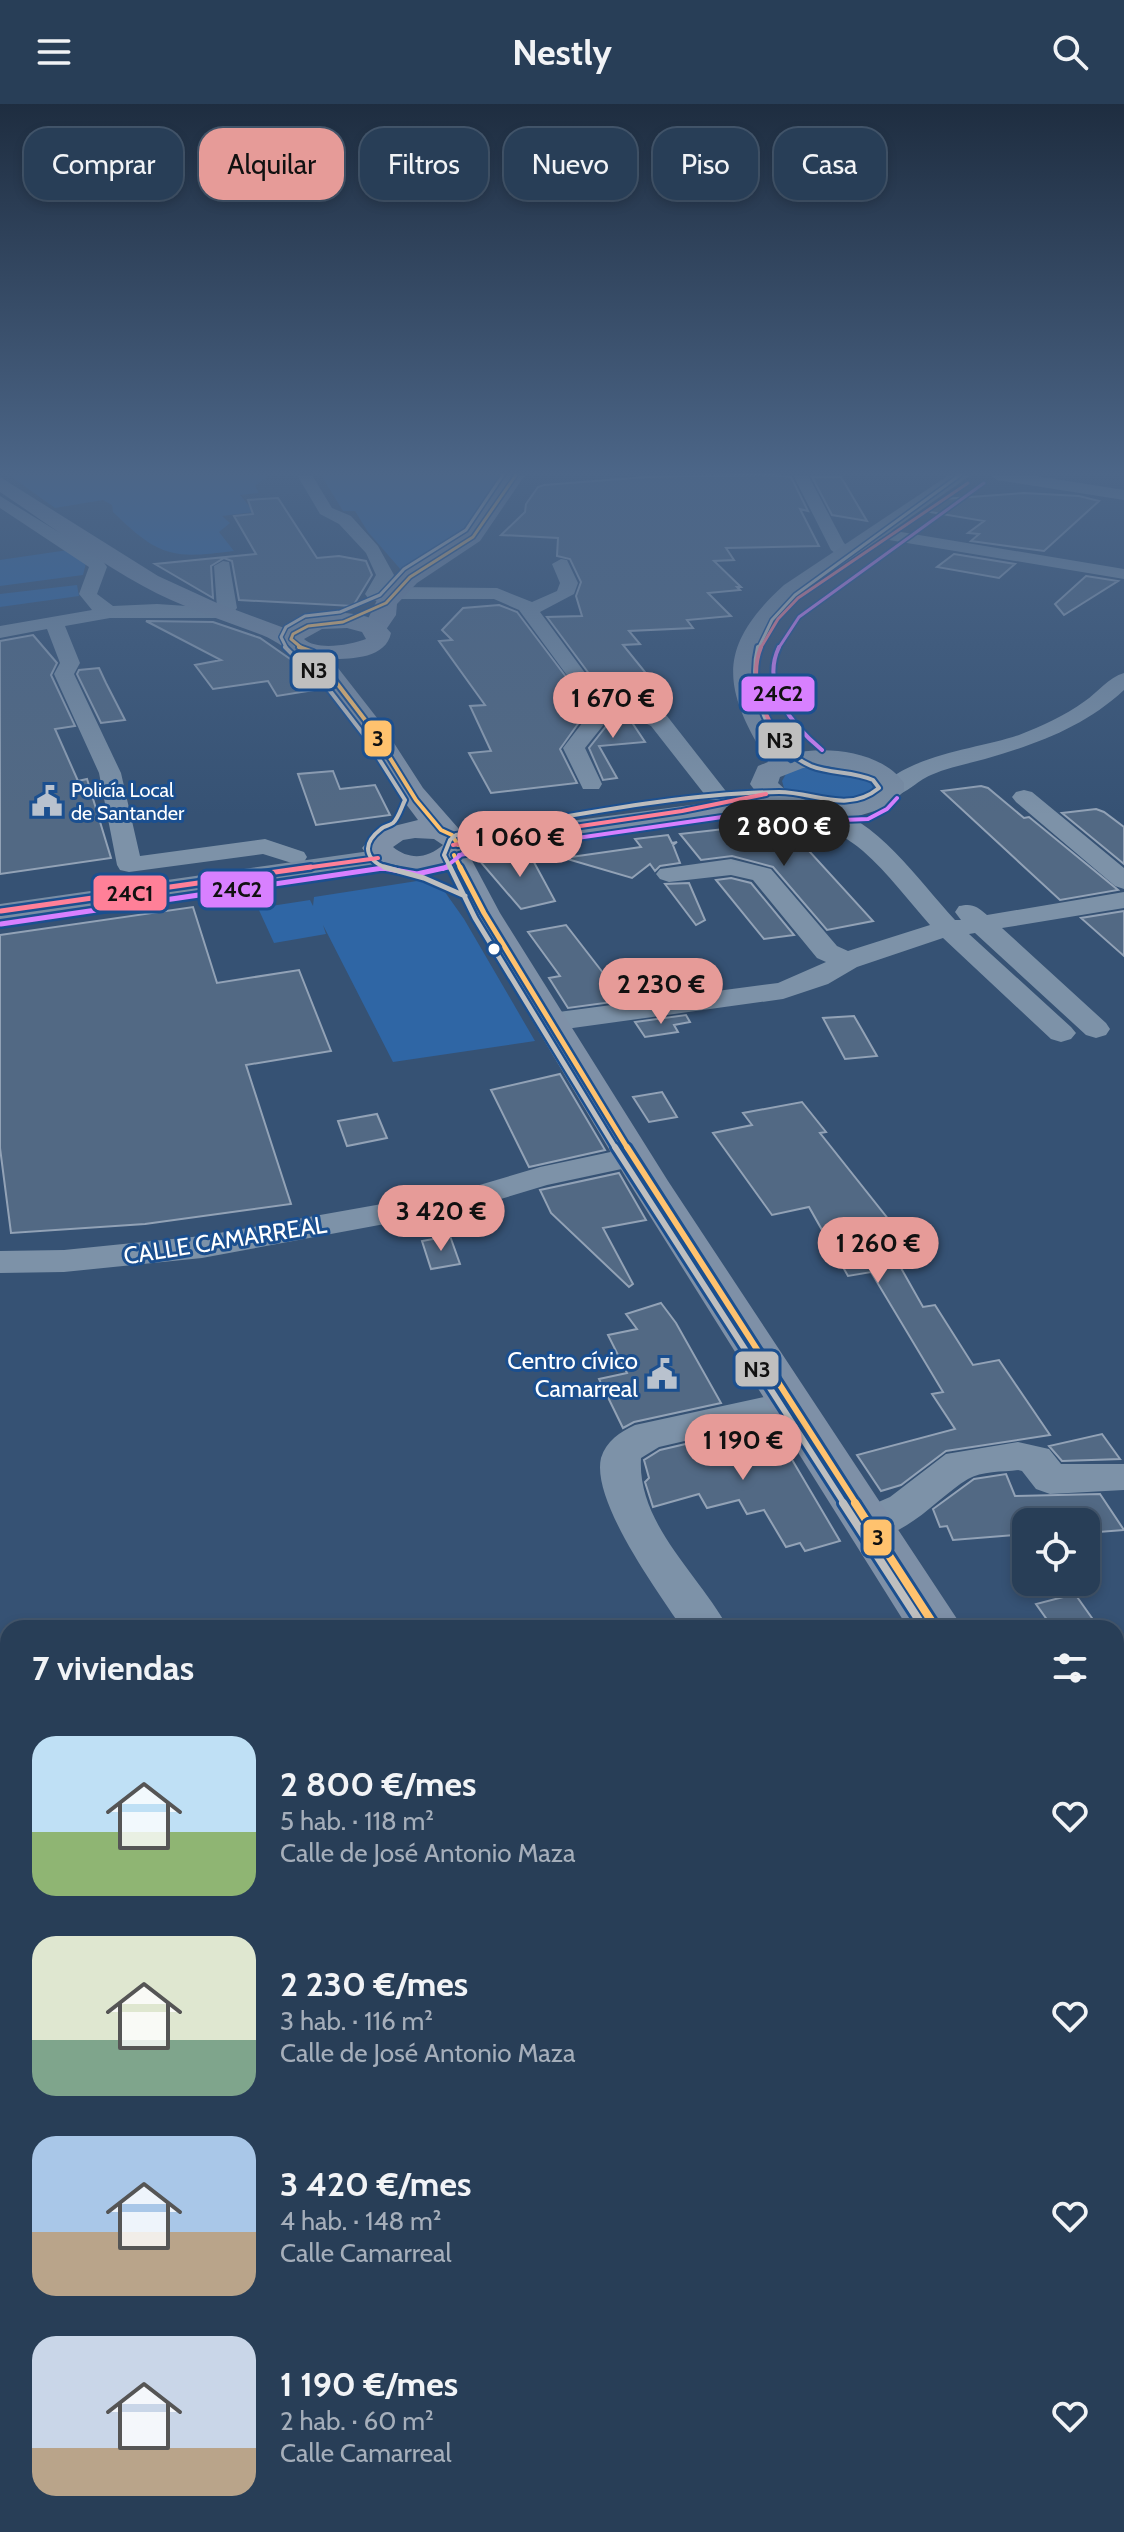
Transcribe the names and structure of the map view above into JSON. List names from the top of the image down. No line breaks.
{"streets":{"street":["CALLE CAMARREAL"]},"places":{"public building":["Policía Local de Santander","Centro cívico Camarreal"]},"lines":["transit line 3","transit line 24C2","transit line N3","transit line 24C1"],"page":{"header":"Nestly","chip":["Comprar","Alquilar","Filtros","Nuevo","Piso","Casa"],"price":["1 670 €","2 800 €","1 060 €","2 230 €","3 420 €","1 260 €","1 190 €"],"heading":"7 viviendas","list":[{"name":"2 800 €/mes","note":"5 hab. · 118 m² · Calle de José Antonio Maza"},{"name":"2 230 €/mes","note":"3 hab. · 116 m² · Calle de José Antonio Maza"},{"name":"3 420 €/mes","note":"4 hab. · 148 m² · Calle Camarreal"},{"name":"1 190 €/mes","note":"2 hab. · 60 m² · Calle Camarreal"}]}}
